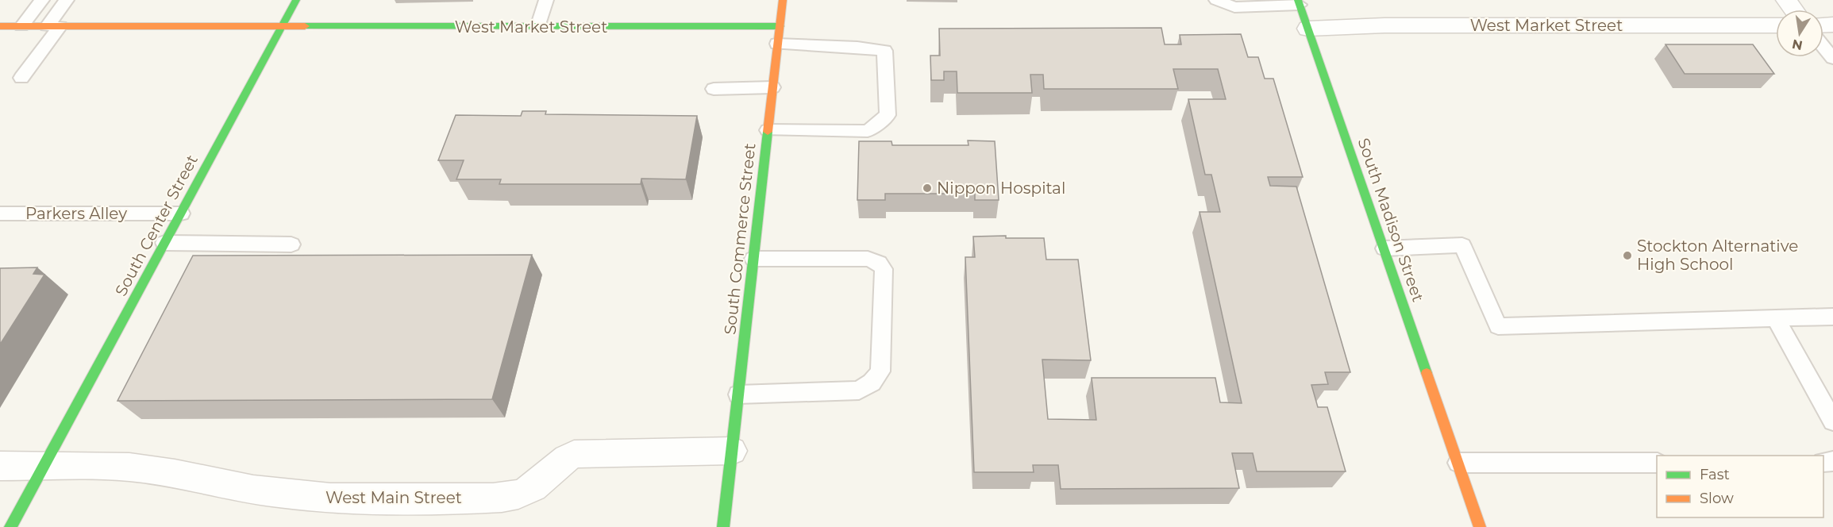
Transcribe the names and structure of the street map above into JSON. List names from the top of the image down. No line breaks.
{"streets":{"street":["West Market Street","South Madison Street","South Center Street","South Commerce Street","West Main Street"],"lane":["Parkers Alley"]},"crossings":[["West Market Street","South Madison Street"],["West Market Street","South Center Street"],["West Market Street","South Commerce Street"],["Parkers Alley","South Center Street"],["South Center Street","West Main Street"],["South Commerce Street","West Main Street"]],"places":["Nippon Hospital","Stockton Alternative High School"],"legend":["Fast","Slow"],"north":"bottom"}
